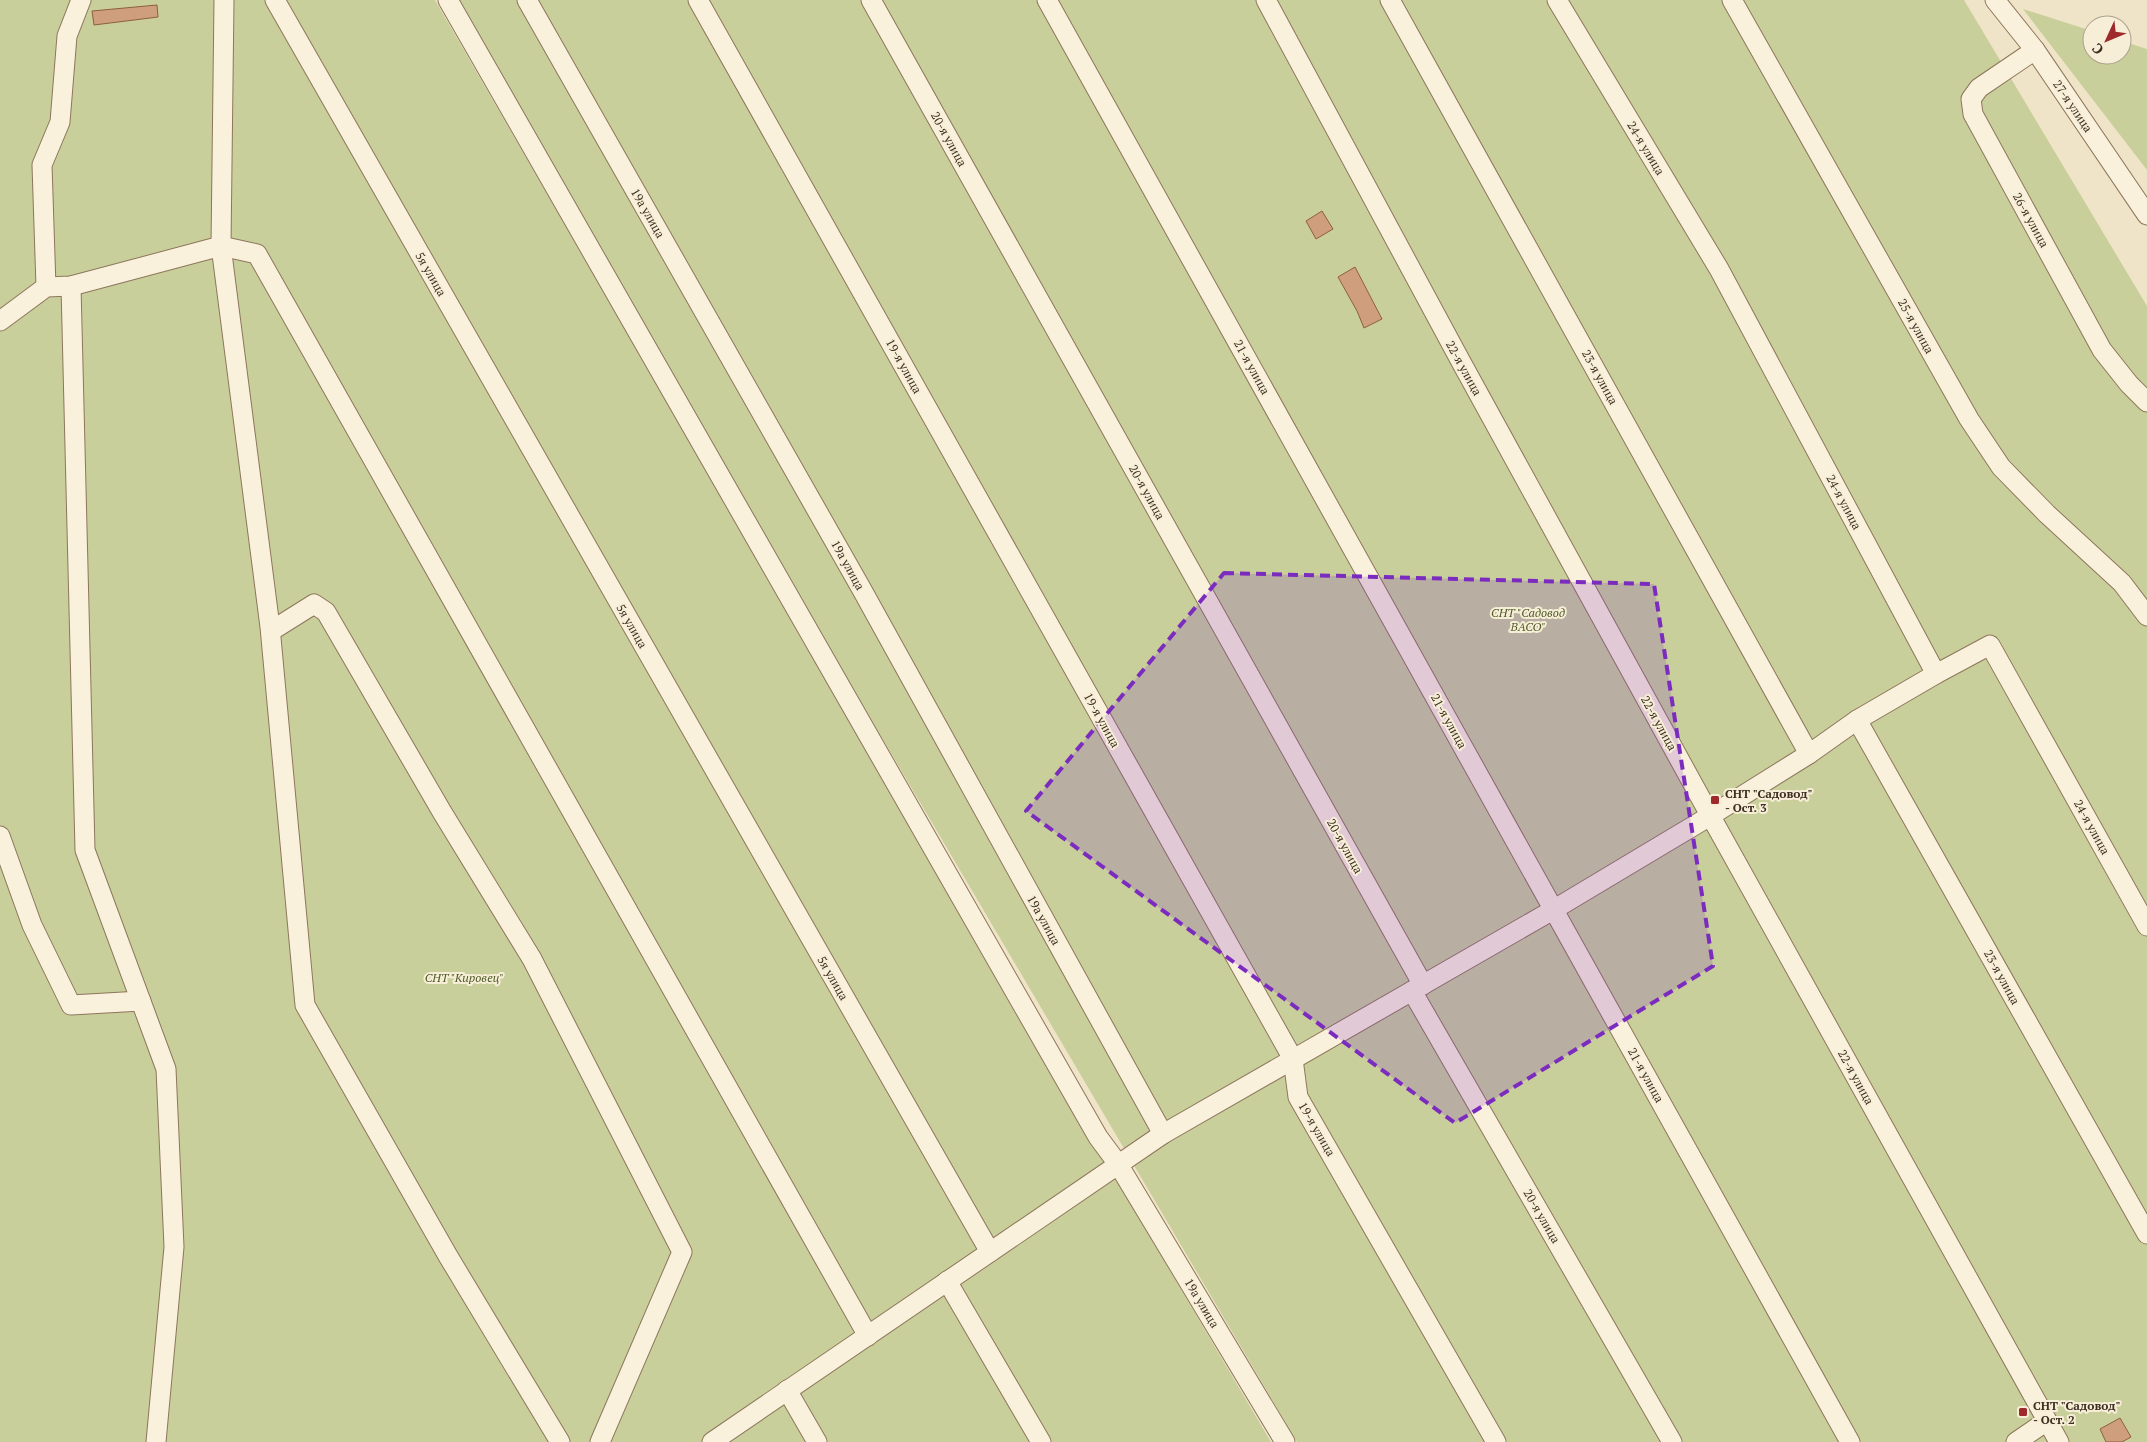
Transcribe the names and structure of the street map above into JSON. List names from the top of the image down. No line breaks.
{"streets":{"street":["27-я улица","20-я улица","24-я улица","19а улица","26-я улица","5я улица","25-я улица","19-я улица","21-я улица","22-я улица","23-я улица"]},"crossings":[["27-я улица","26-я улица"]],"parks":["СНТ \"Садовод ВАСО\"","СНТ \"Кировец\""],"places":{"transit":["СНТ \"Садовод\" - Ост. 3","СНТ \"Садовод\" - Ост. 2"]},"north":"bottom left"}
